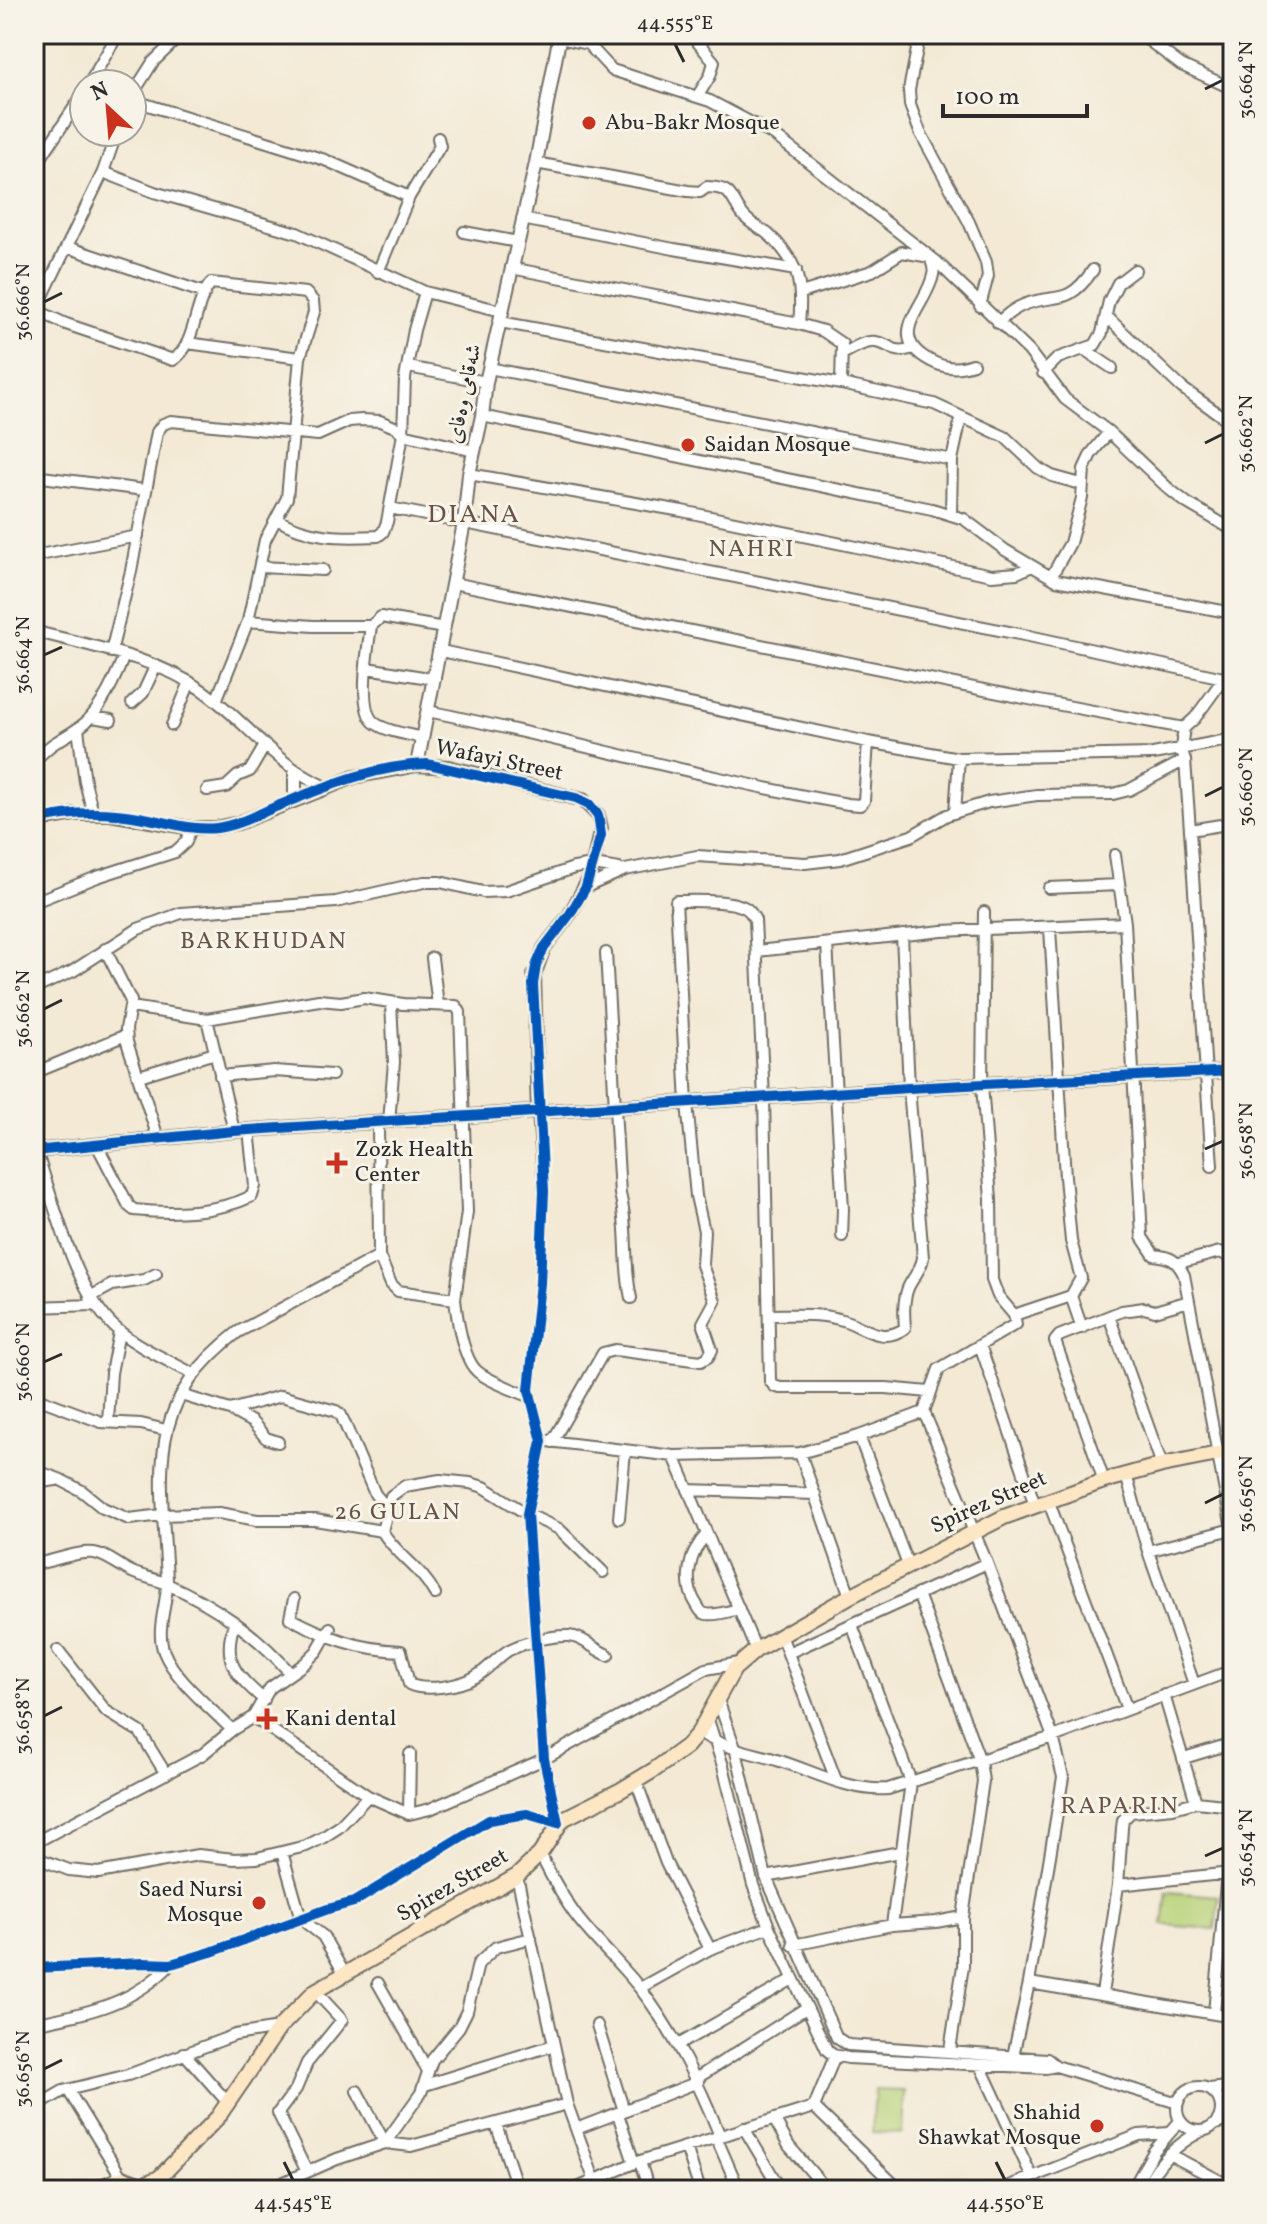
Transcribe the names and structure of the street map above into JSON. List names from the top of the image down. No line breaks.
{"streets":{"main road":["Spirez Street"],"street":["شەقامی وەفای","Wafayi Street"]},"crossings":[["شەقامی وەفای","Wafayi Street"]],"districts":["DIANA","NAHRI","BARKHUDAN","26 GULAN","RAPARIN"],"places":{"other":["Abu-Bakr Mosque","Saidan Mosque","Saed Nursi Mosque","Shahid Shawkat Mosque"],"health":["Zozk Health Center","Kani dental"]},"scale_bar":"100 m","north":"top left","coordinates":["44.555°E","36.664°N","36.666°N","36.662°N","36.660°N","36.658°N","36.656°N","36.654°N","44.545°E","44.550°E"]}
